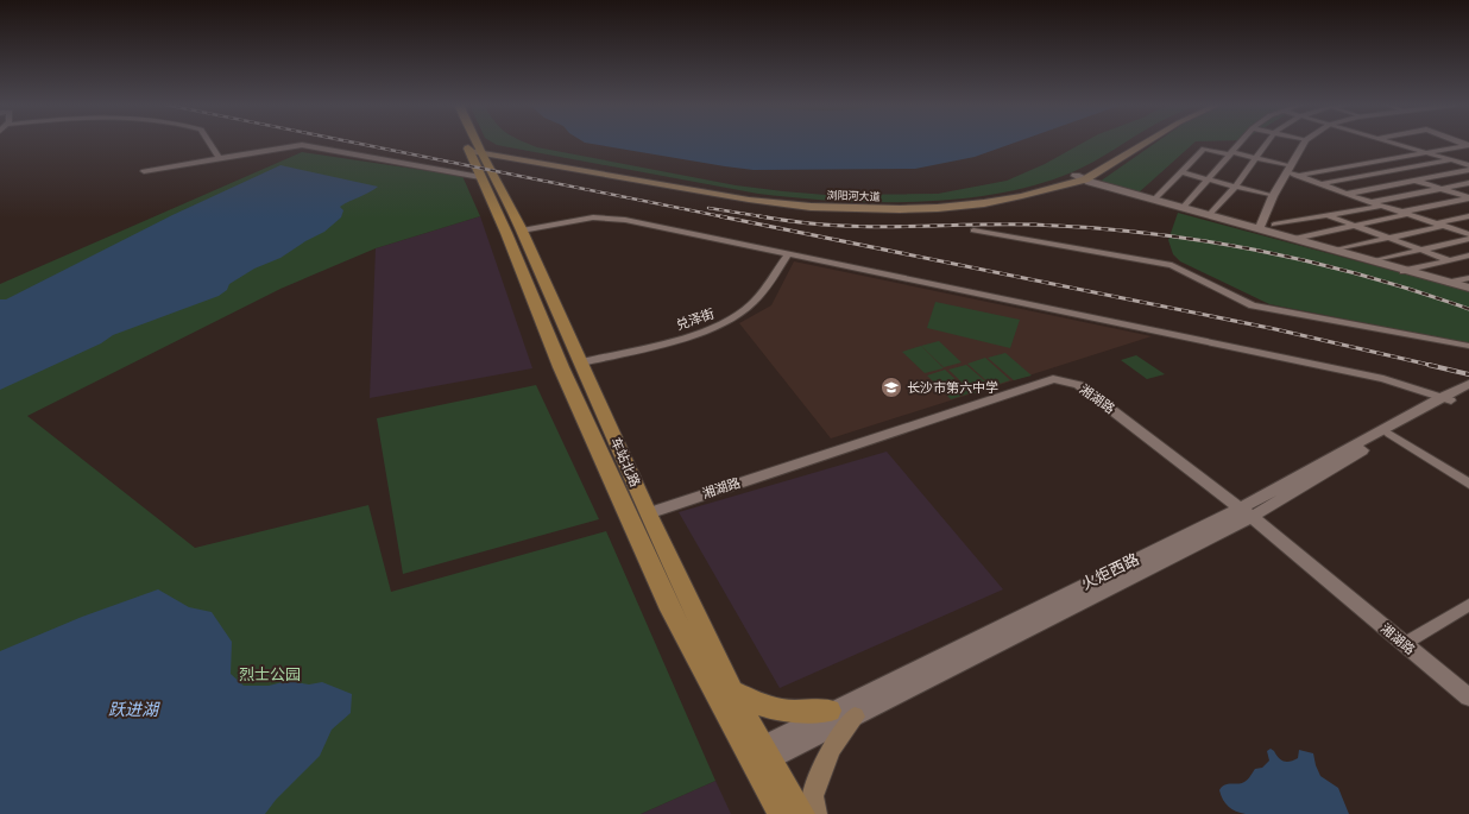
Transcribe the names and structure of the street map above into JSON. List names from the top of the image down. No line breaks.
{"streets":{"main road":["浏阳河大道","车站北路"],"street":["兑泽街","湘湖路","火炬西路"]},"crossings":[["浏阳河大道","车站北路"],["兑泽街","车站北路"],["湘湖路","车站北路"],["湘湖路","火炬西路"],["车站北路","火炬西路"]],"water":["跃进湖"],"parks":["烈士公园"],"places":{"school or university":["长沙市第六中学"]}}
